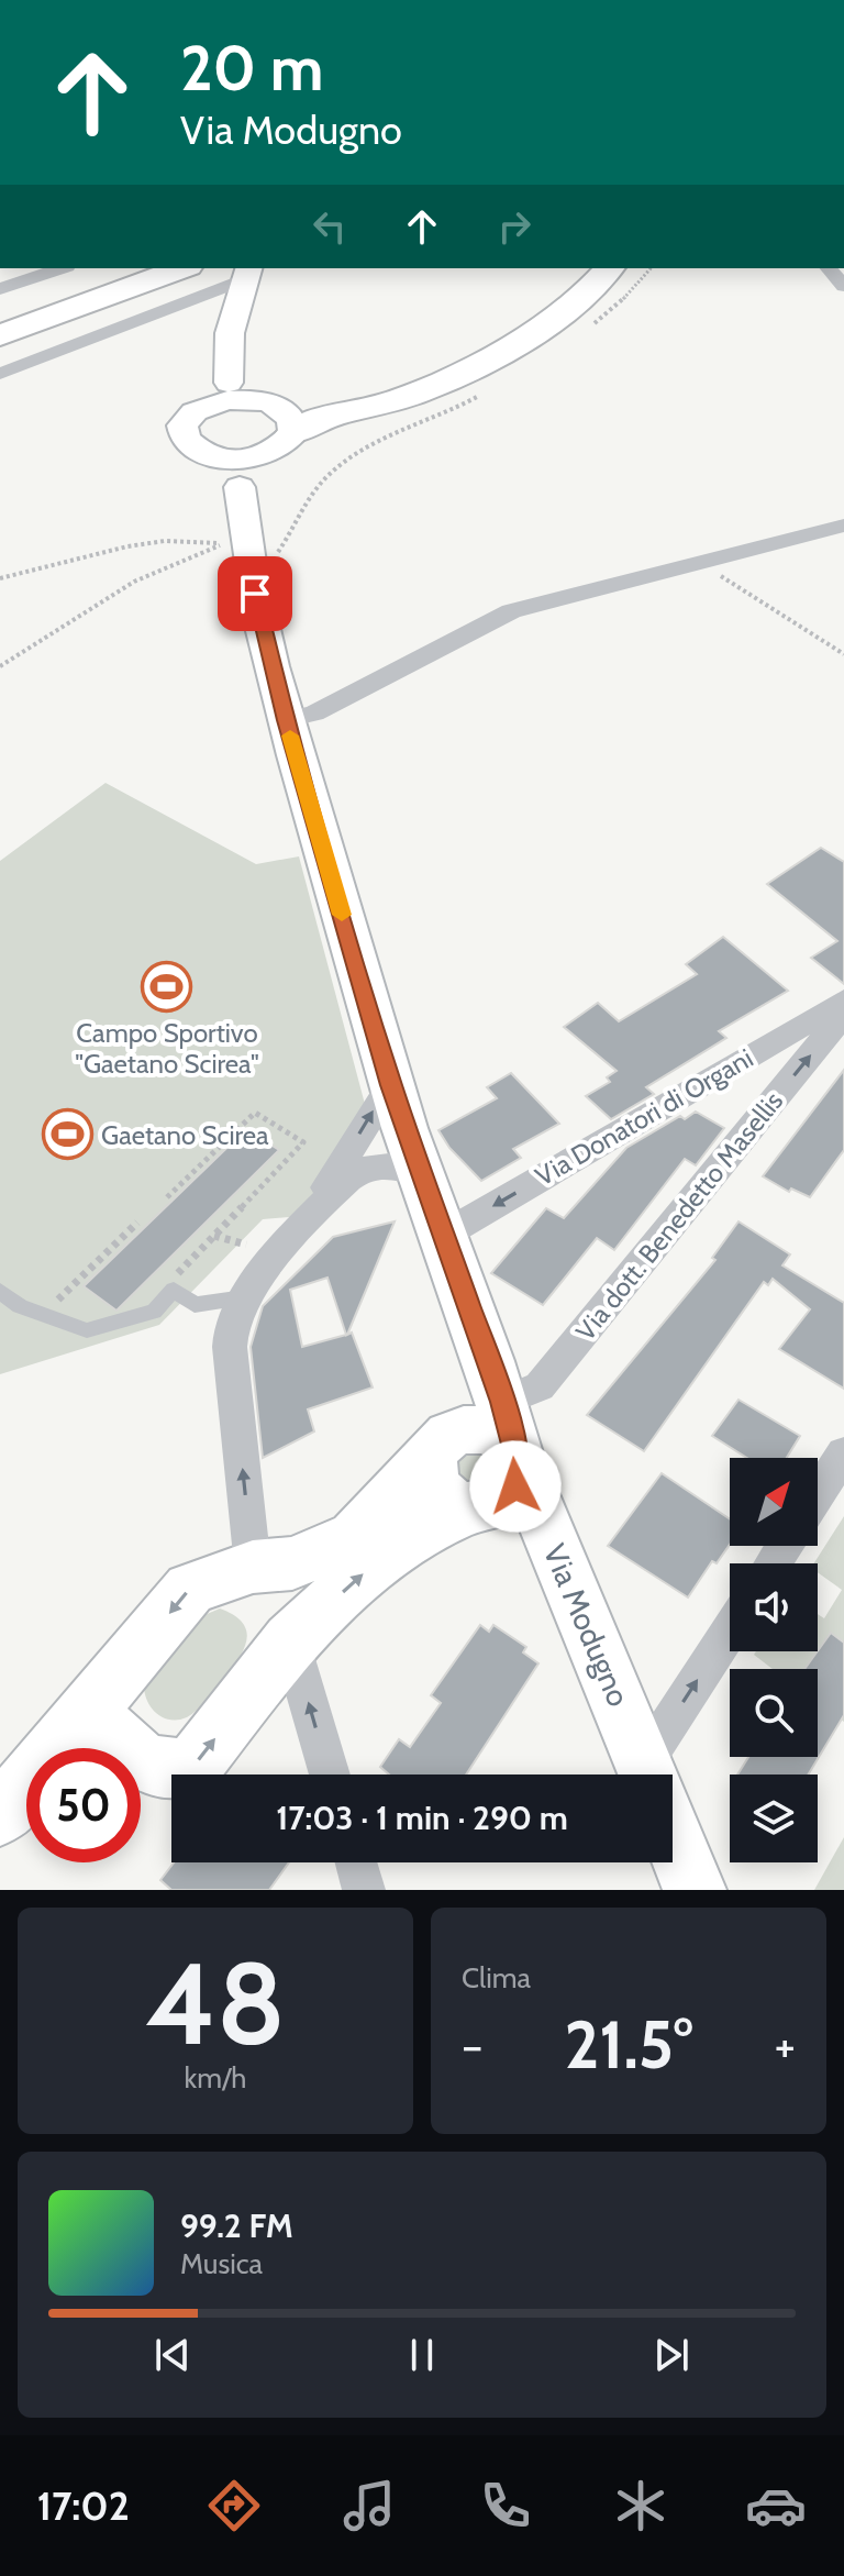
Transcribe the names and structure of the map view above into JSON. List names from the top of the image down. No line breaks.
{"streets":{"main road":["Via Modugno"],"street":["Via Donatori di Organi","Via dott. Benedetto Masellis"]},"crossings":[["Via dott. Benedetto Masellis","Via Modugno"]],"one_way":["Via Donatori di Organi","Via dott. Benedetto Masellis"],"places":{"sports":["Campo Sportivo \"Gaetano Scirea\"","Gaetano Scirea"]},"north":"top right","page":{"turn":["20 m","Via Modugno"],"limit":"50","trip":"17:03 · 1 min · 290 m","tile":[["48","km/h"],"Clima"],"heat":["−","21.5°","+"],"song":["99.2 FM","Musica"],"tabs":"17:02"}}
